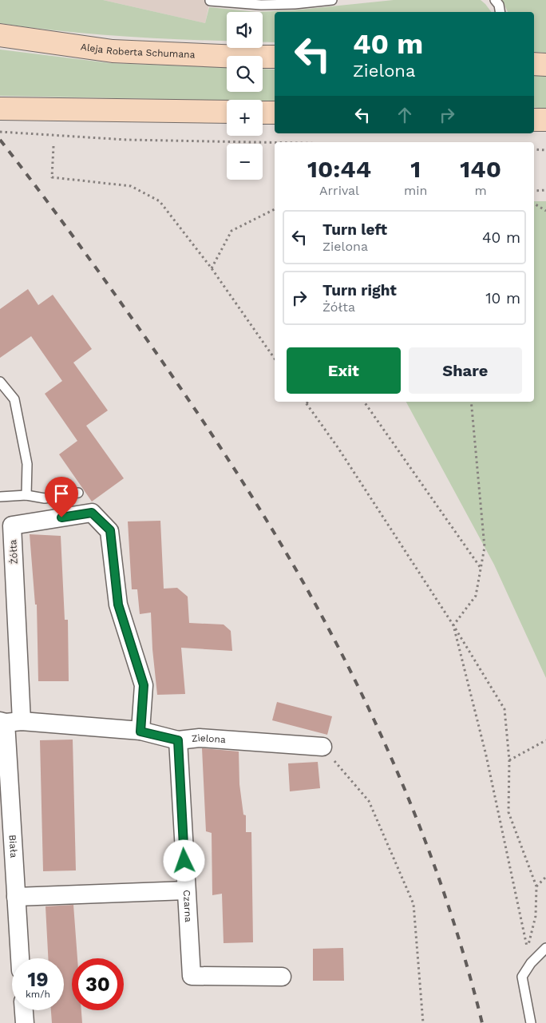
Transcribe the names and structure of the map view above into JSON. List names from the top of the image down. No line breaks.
{"streets":{"main road":["Aleja Roberta Schumana"],"street":["Żółta","Zielona","Biała","Czarna"]},"crossings":[["Żółta","Zielona"],["Żółta","Biała"],["Zielona","Biała"],["Zielona","Czarna"]],"page":{"map_buttons":["+","−"],"turn":["40 m","Zielona"],"eta":["10:44","Arrival","1","min","140","m"],"list":[{"name":"Turn left","note":"Zielona","value":"40 m"},{"name":"Turn right","note":"Żółta","value":"10 m"}],"buttons":["Exit","Share"],"speed":"19 km/h","limit":"30"}}
